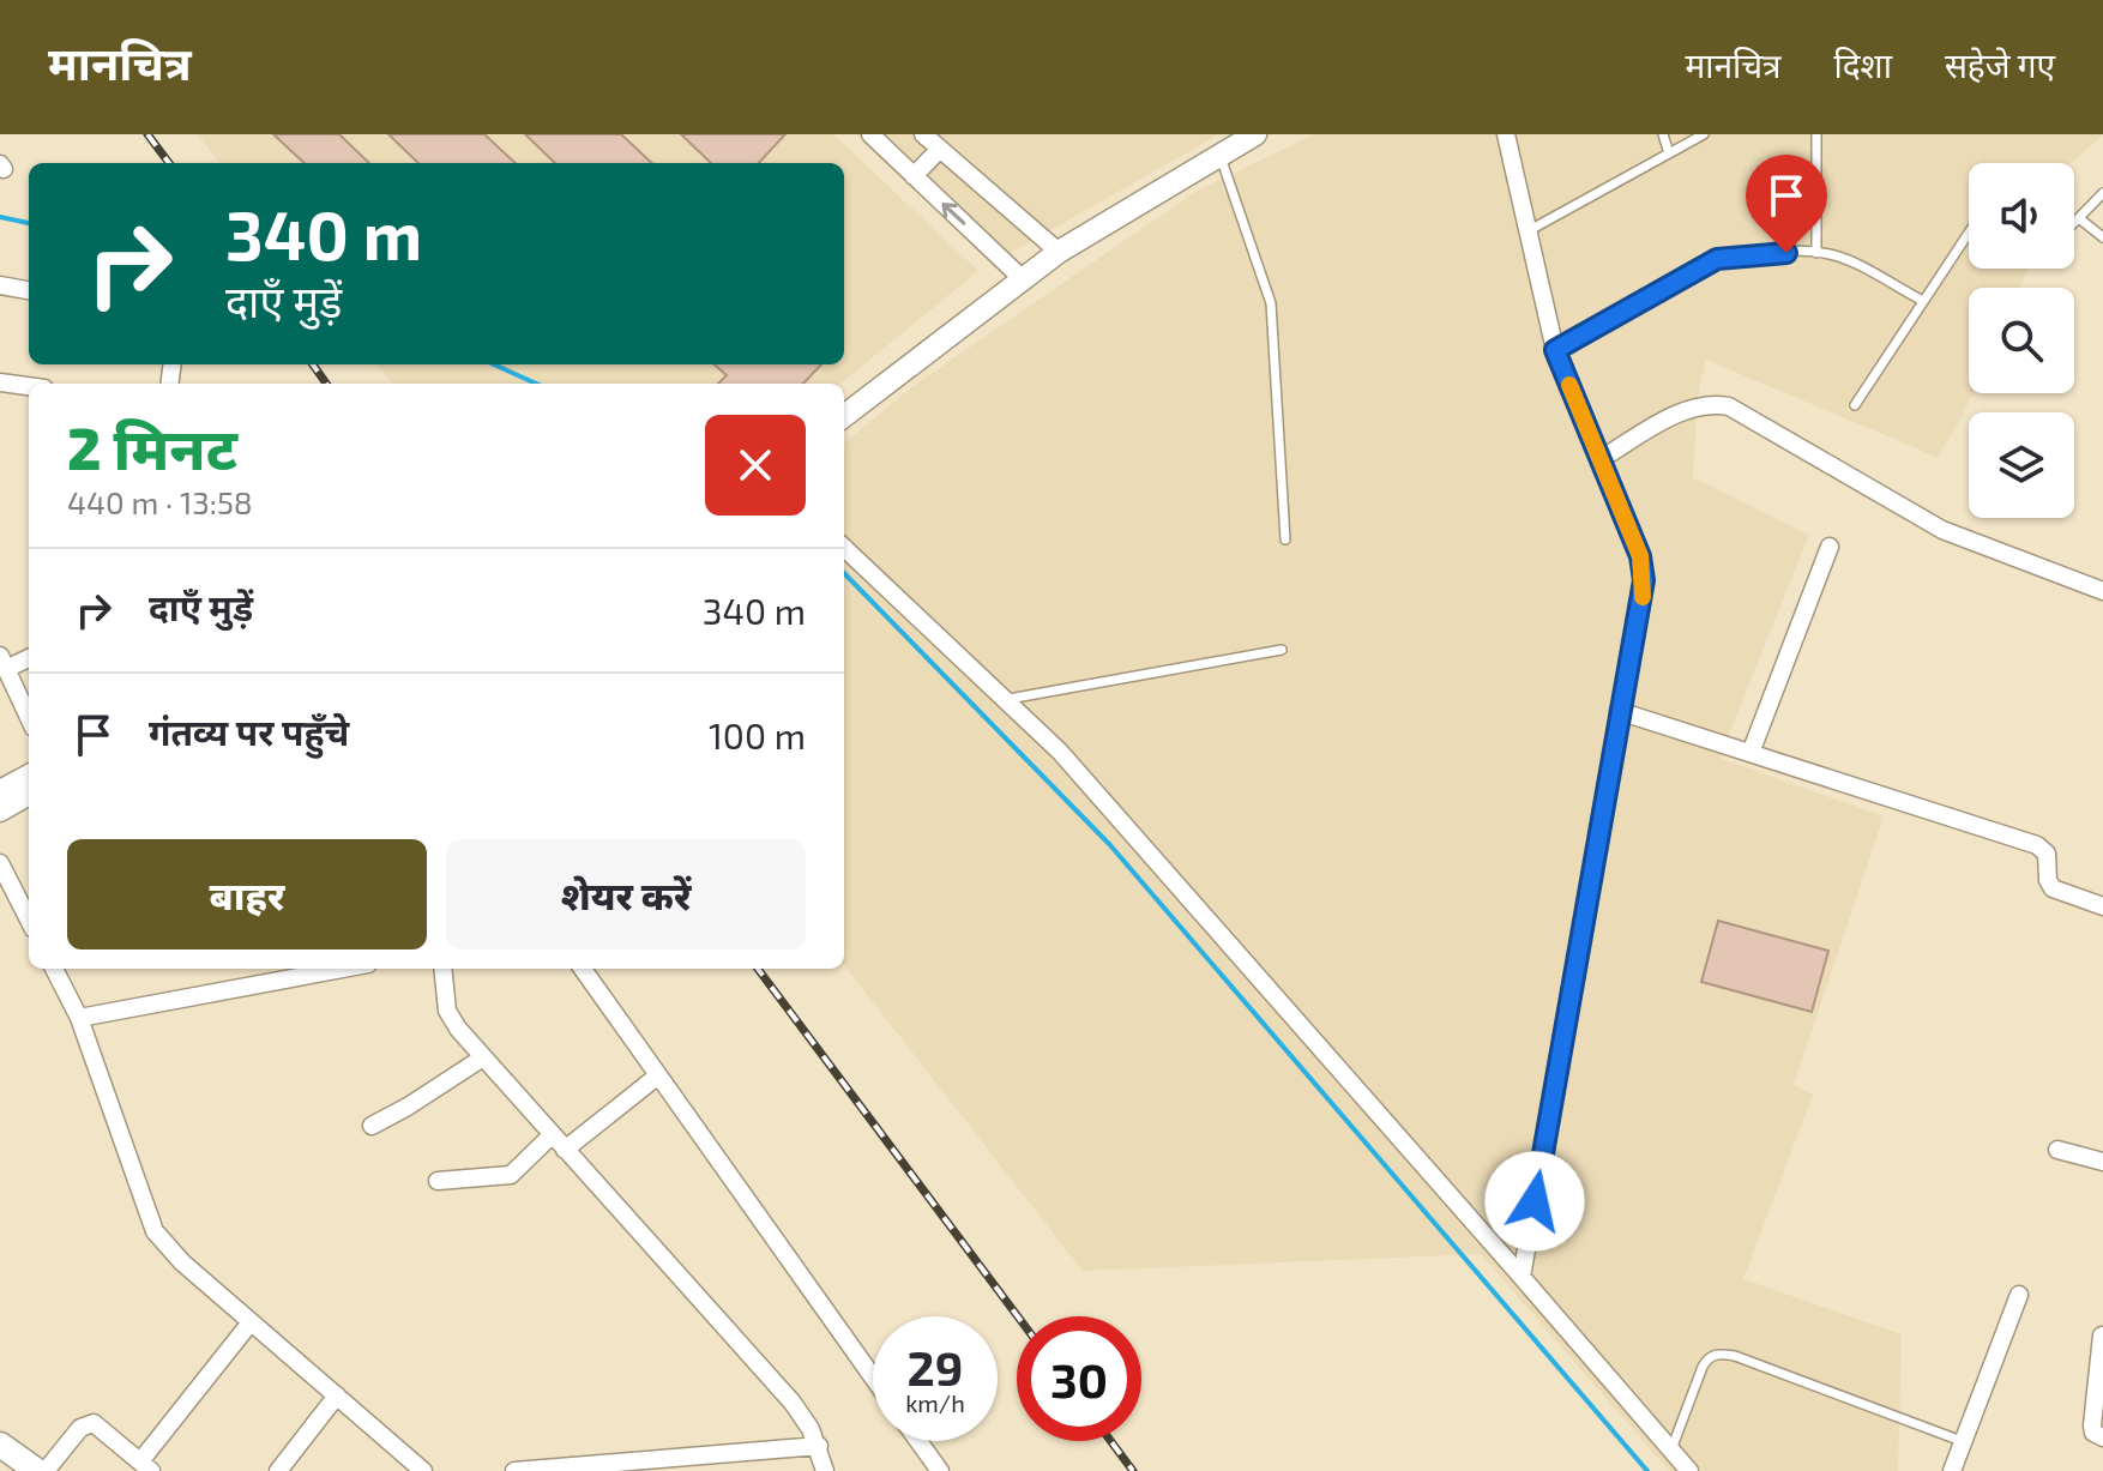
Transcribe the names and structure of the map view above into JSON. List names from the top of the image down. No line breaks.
{"page":{"header":"मानचित्र","nav":["मानचित्र","दिशा","सहेजे गए"],"turn":["340 m","दाएँ मुड़ें"],"heading":["2 मिनट","440 m · 13:58"],"list":[{"name":"दाएँ मुड़ें","value":"340 m"},{"name":"गंतव्य पर पहुँचे","value":"100 m"}],"buttons":["बाहर","शेयर करें"],"speed":"29 km/h","limit":"30"}}
